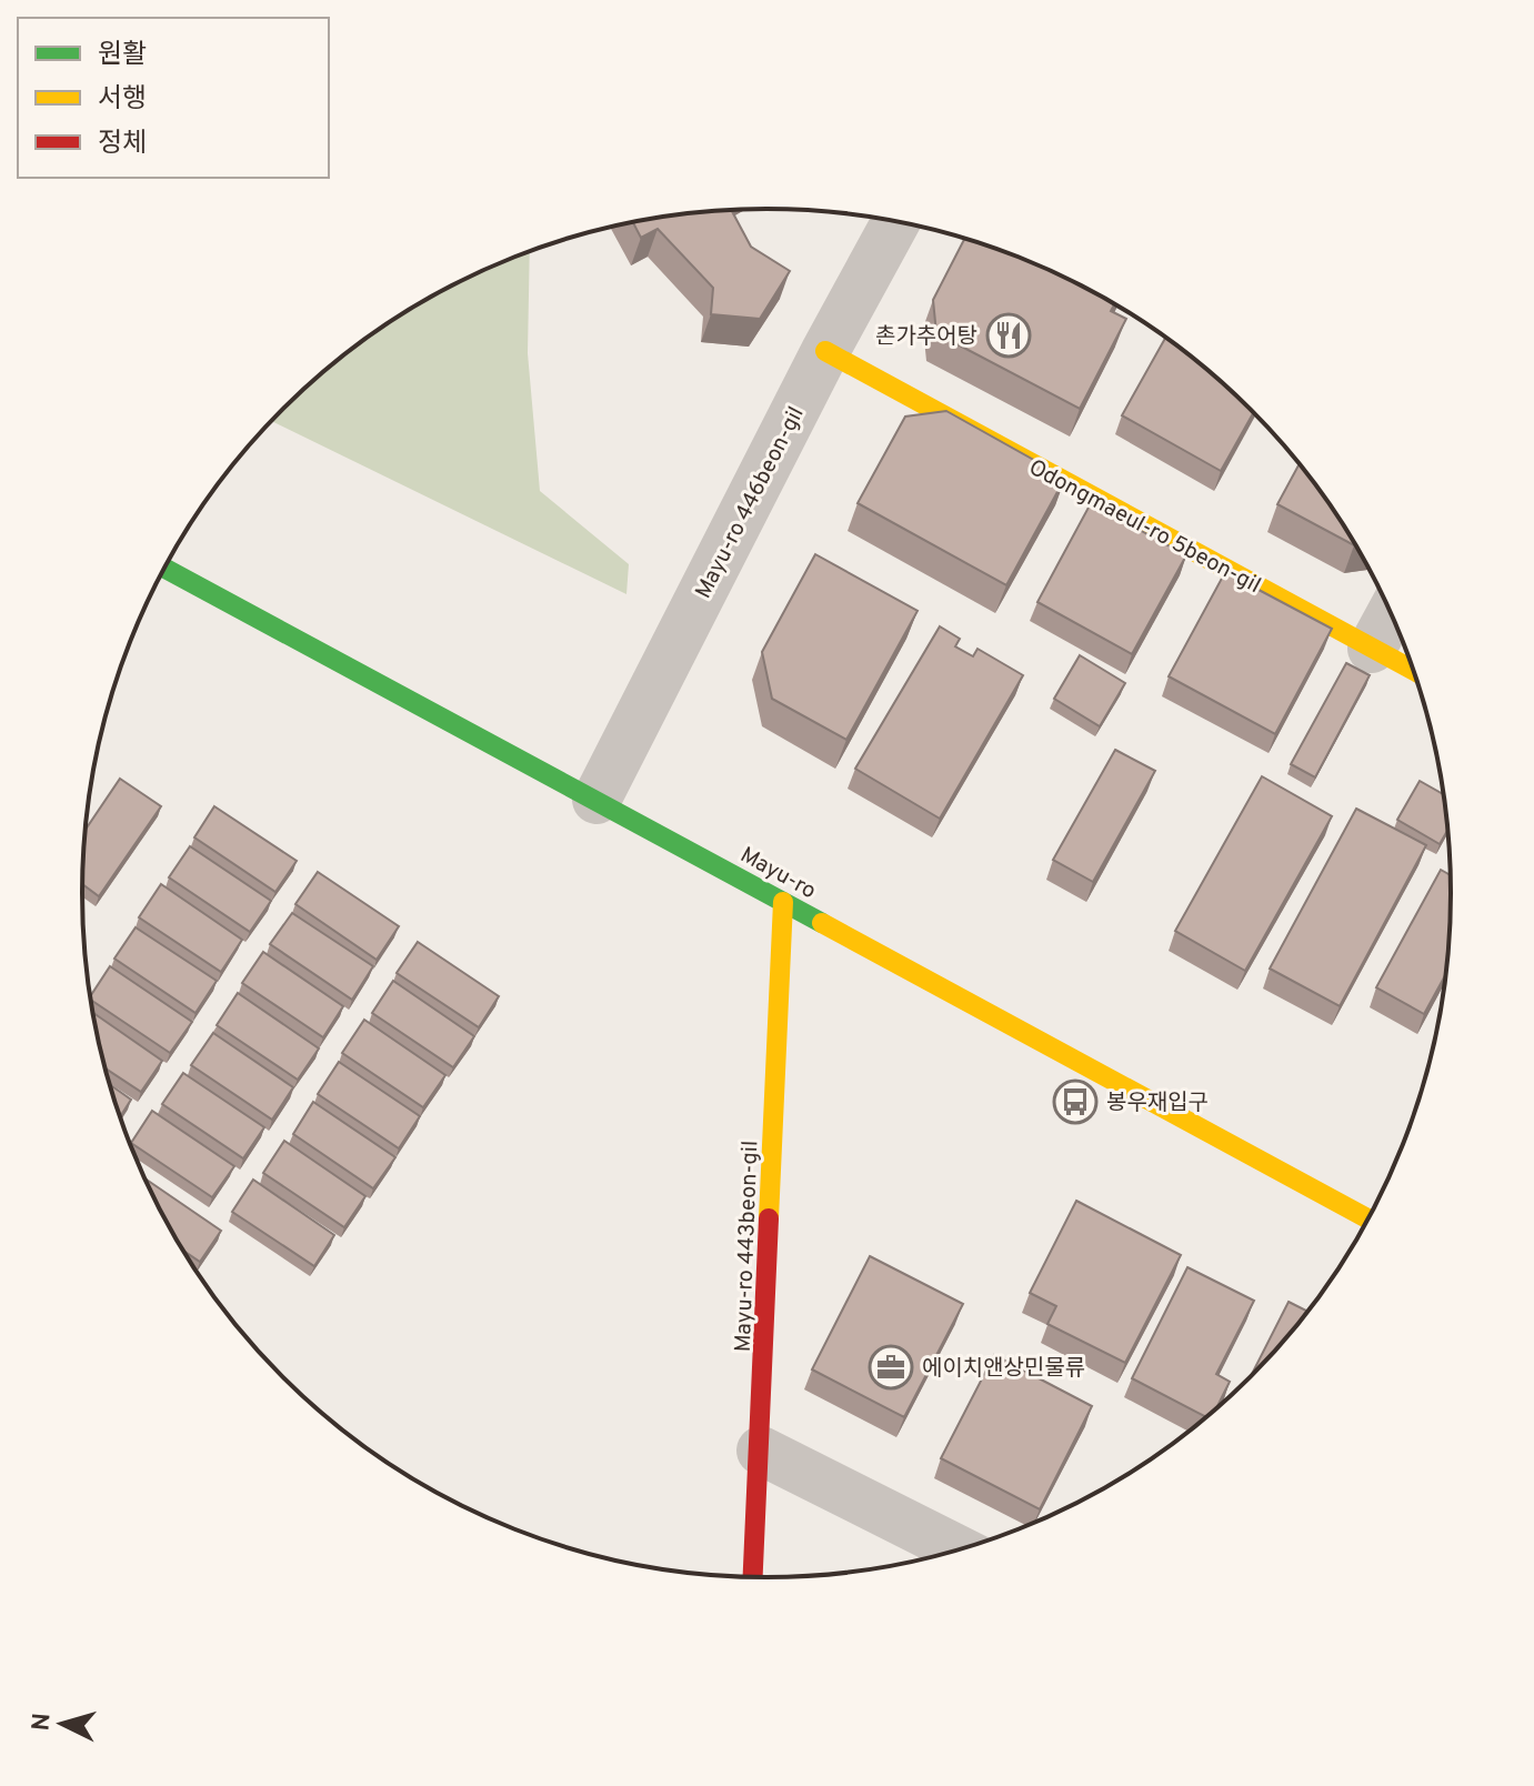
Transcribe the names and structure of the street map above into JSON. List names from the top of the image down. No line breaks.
{"streets":{"main road":["Odongmaeul-ro 5beon-gil","Mayu-ro","Mayu-ro 443beon-gil"],"street":["Mayu-ro 446beon-gil"]},"crossings":[["Mayu-ro 446beon-gil","Odongmaeul-ro 5beon-gil"],["Mayu-ro 446beon-gil","Mayu-ro"],["Mayu-ro","Mayu-ro 443beon-gil"]],"places":{"restaurant":["촌가추어탕"],"bus stop":["봉우재입구"],"office":["에이치앤상민물류"]},"legend":["원활","서행","정체"],"north":"left"}
